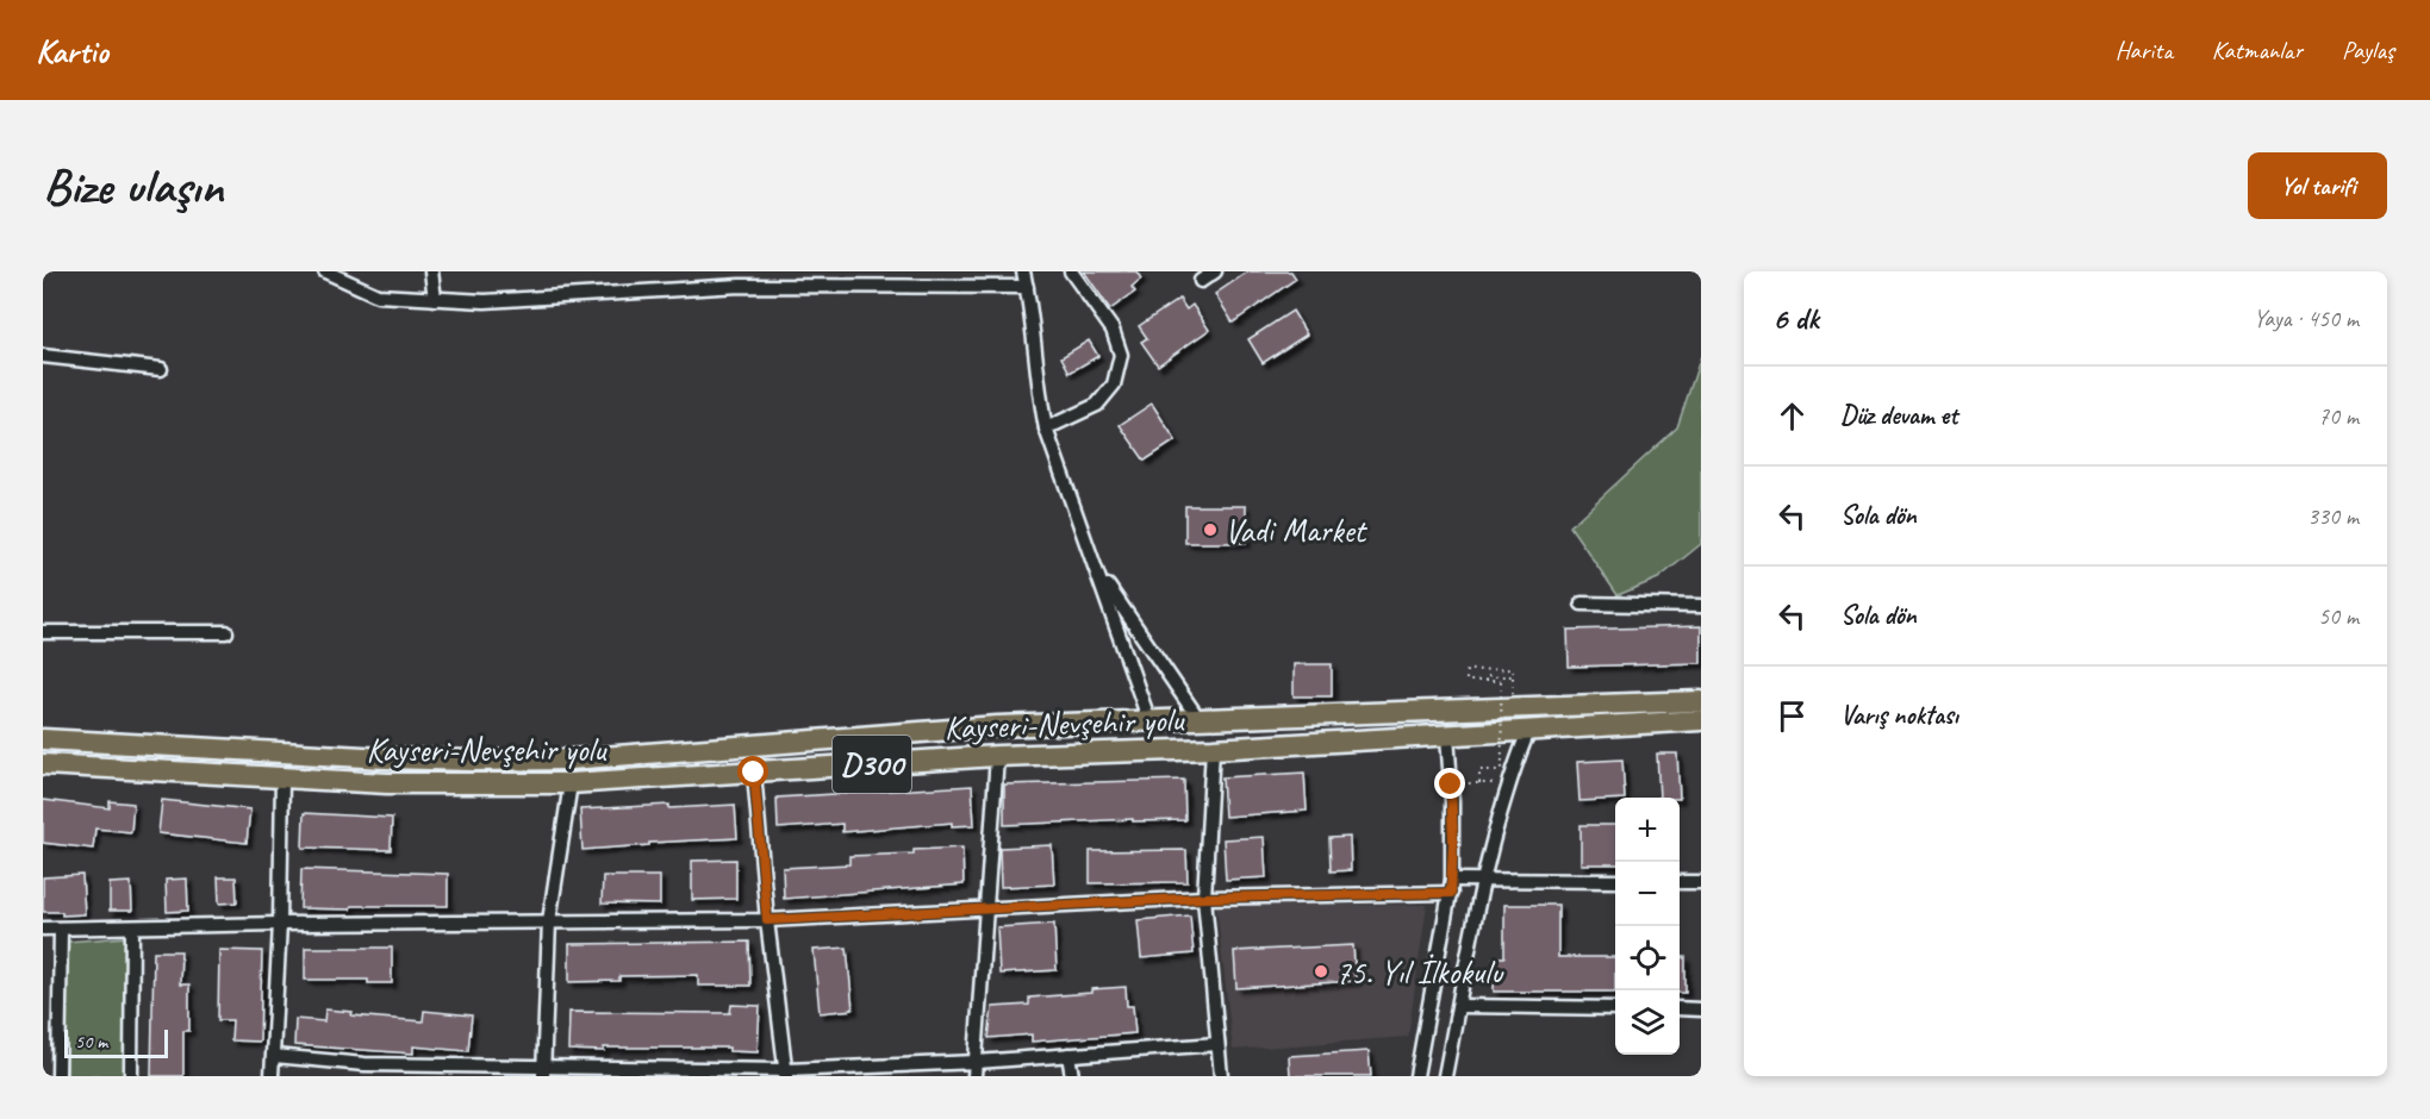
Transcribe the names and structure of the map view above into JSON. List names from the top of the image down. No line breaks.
{"streets":{"highway":["Kayseri-Nevşehir yolu","D300"]},"places":["Vadi Market","75. Yıl İlkokulu"],"scale_bar":"50 m","page":{"header":"Kartio","nav":["Harita","Katmanlar","Paylaş"],"buttons":"Yol tarifi","title":"Bize ulaşın","heading":["6 dk","Yaya · 450 m"],"list":[["Düz devam et","70 m"],["Sola dön","330 m"],["Sola dön","50 m"],"Varış noktası"],"map_buttons":["+","−"],"scale":"50 m"}}
